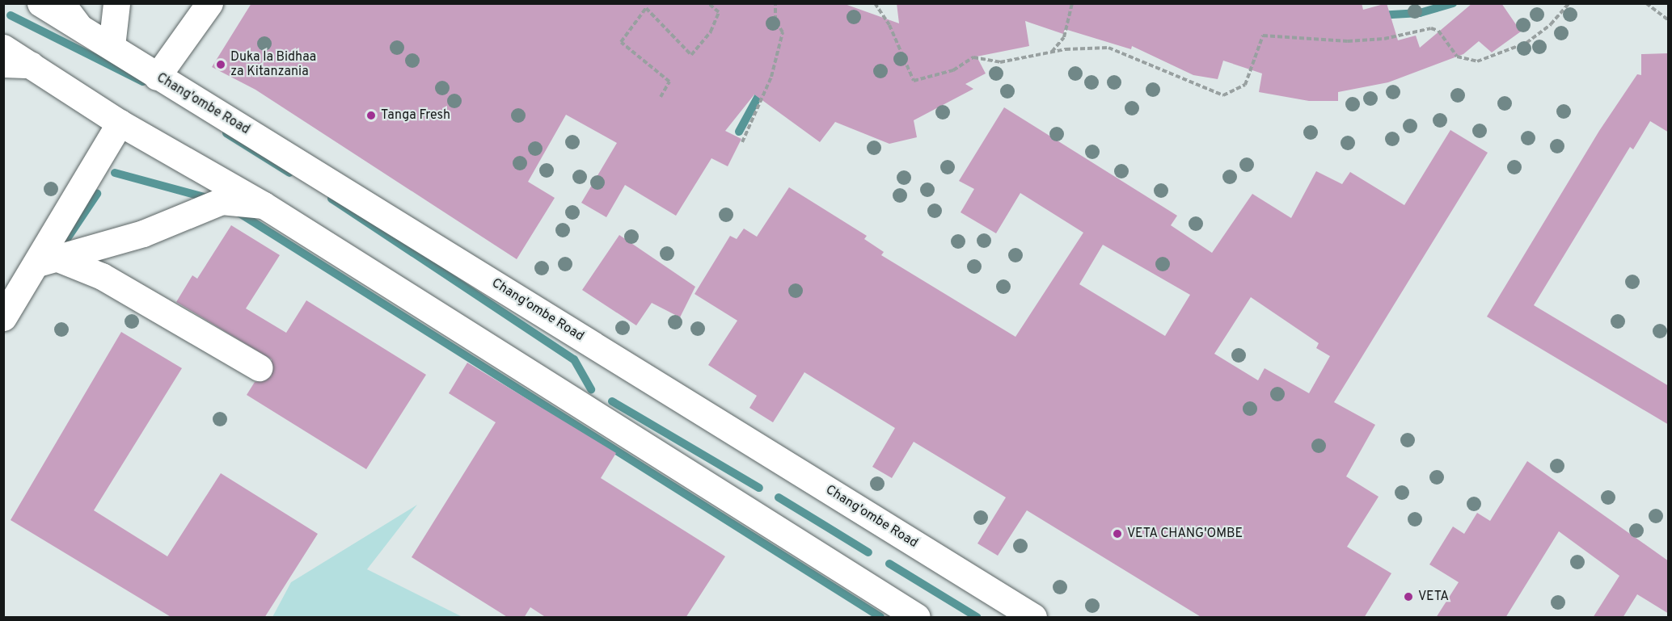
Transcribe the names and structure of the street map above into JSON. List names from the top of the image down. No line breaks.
{"streets":{"main road":["Chang'ombe Road"]},"places":["Duka la Bidhaa za Kitanzania","Tanga Fresh","VETA CHANG'OMBE","VETA"]}
